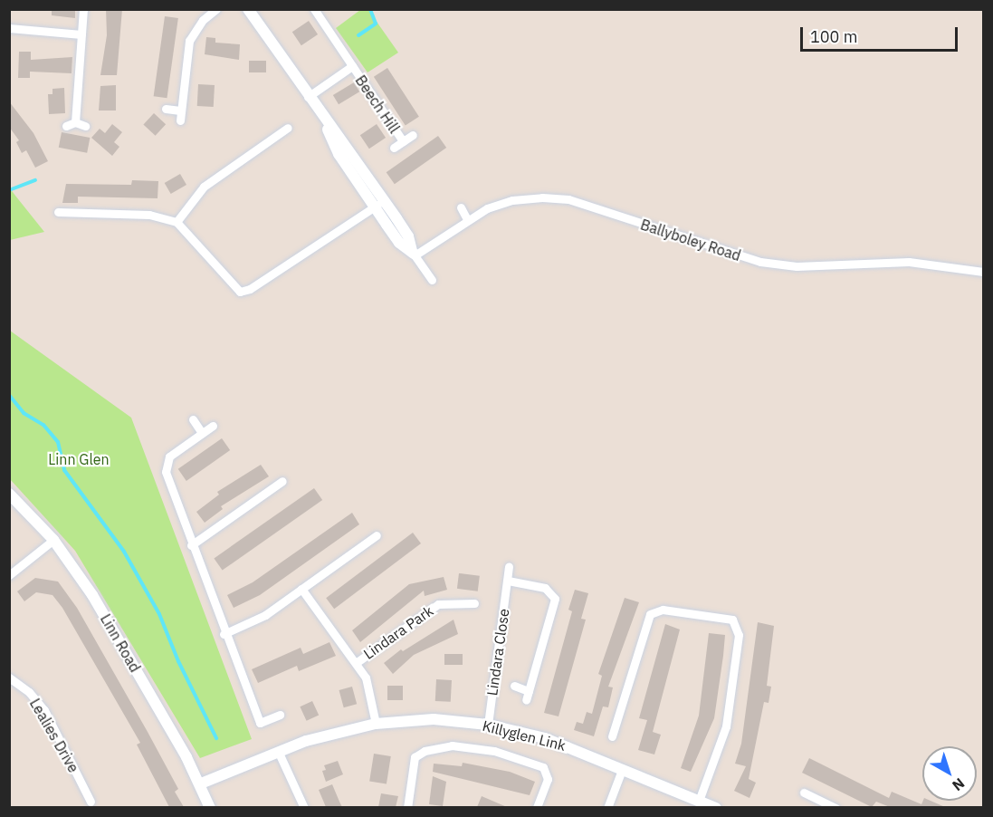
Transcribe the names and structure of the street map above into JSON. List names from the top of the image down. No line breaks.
{"streets":{"street":["Beech Hill","Ballyboley Road","Lindara Park","Linn Road","Lindara Close","Lealies Drive","Killyglen Link"]},"crossings":[["Lindara Park","Killyglen Link"],["Linn Road","Killyglen Link"],["Lindara Close","Killyglen Link"]],"parks":["Linn Glen"],"scale_bar":"100 m","north":"bottom right"}
